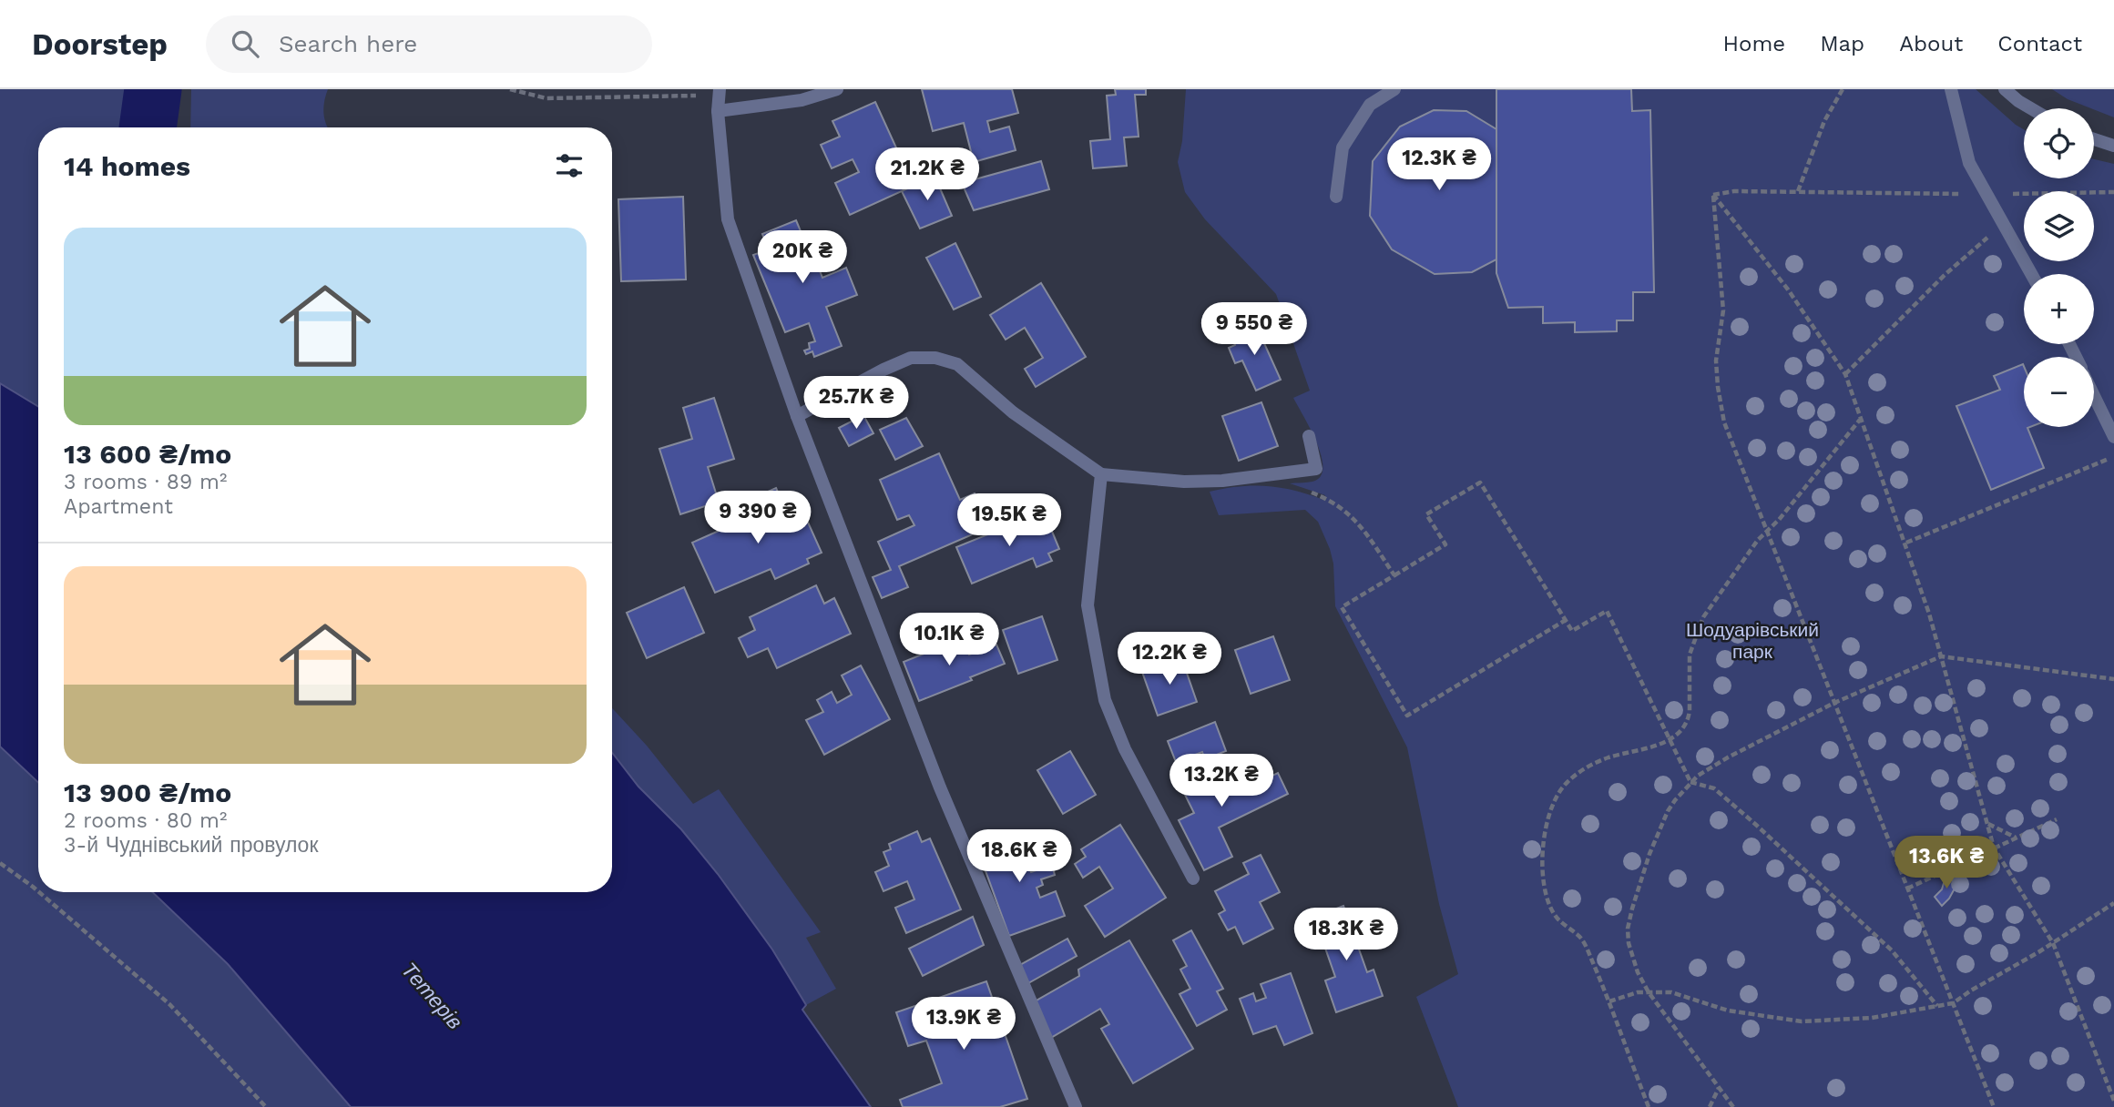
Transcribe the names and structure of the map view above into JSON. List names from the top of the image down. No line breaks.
{"water":["Тетерів"],"parks":["Шодуарівський парк"],"page":{"header":"Doorstep","search":"Search here","nav":["Home","Map","About","Contact"],"map_buttons":["+","−"],"heading":"14 homes","price":["12.3K ₴","21.2K ₴","20K ₴","9 550 ₴","25.7K ₴","9 390 ₴","19.5K ₴","10.1K ₴","12.2K ₴","13.2K ₴","18.6K ₴","13.6K ₴","18.3K ₴","13.9K ₴"],"list":[{"name":"13 600 ₴/mo","note":"3 rooms · 89 m² · Apartment"},{"name":"13 900 ₴/mo","note":"2 rooms · 80 m² · 3-й Чуднівський провулок"}]}}
